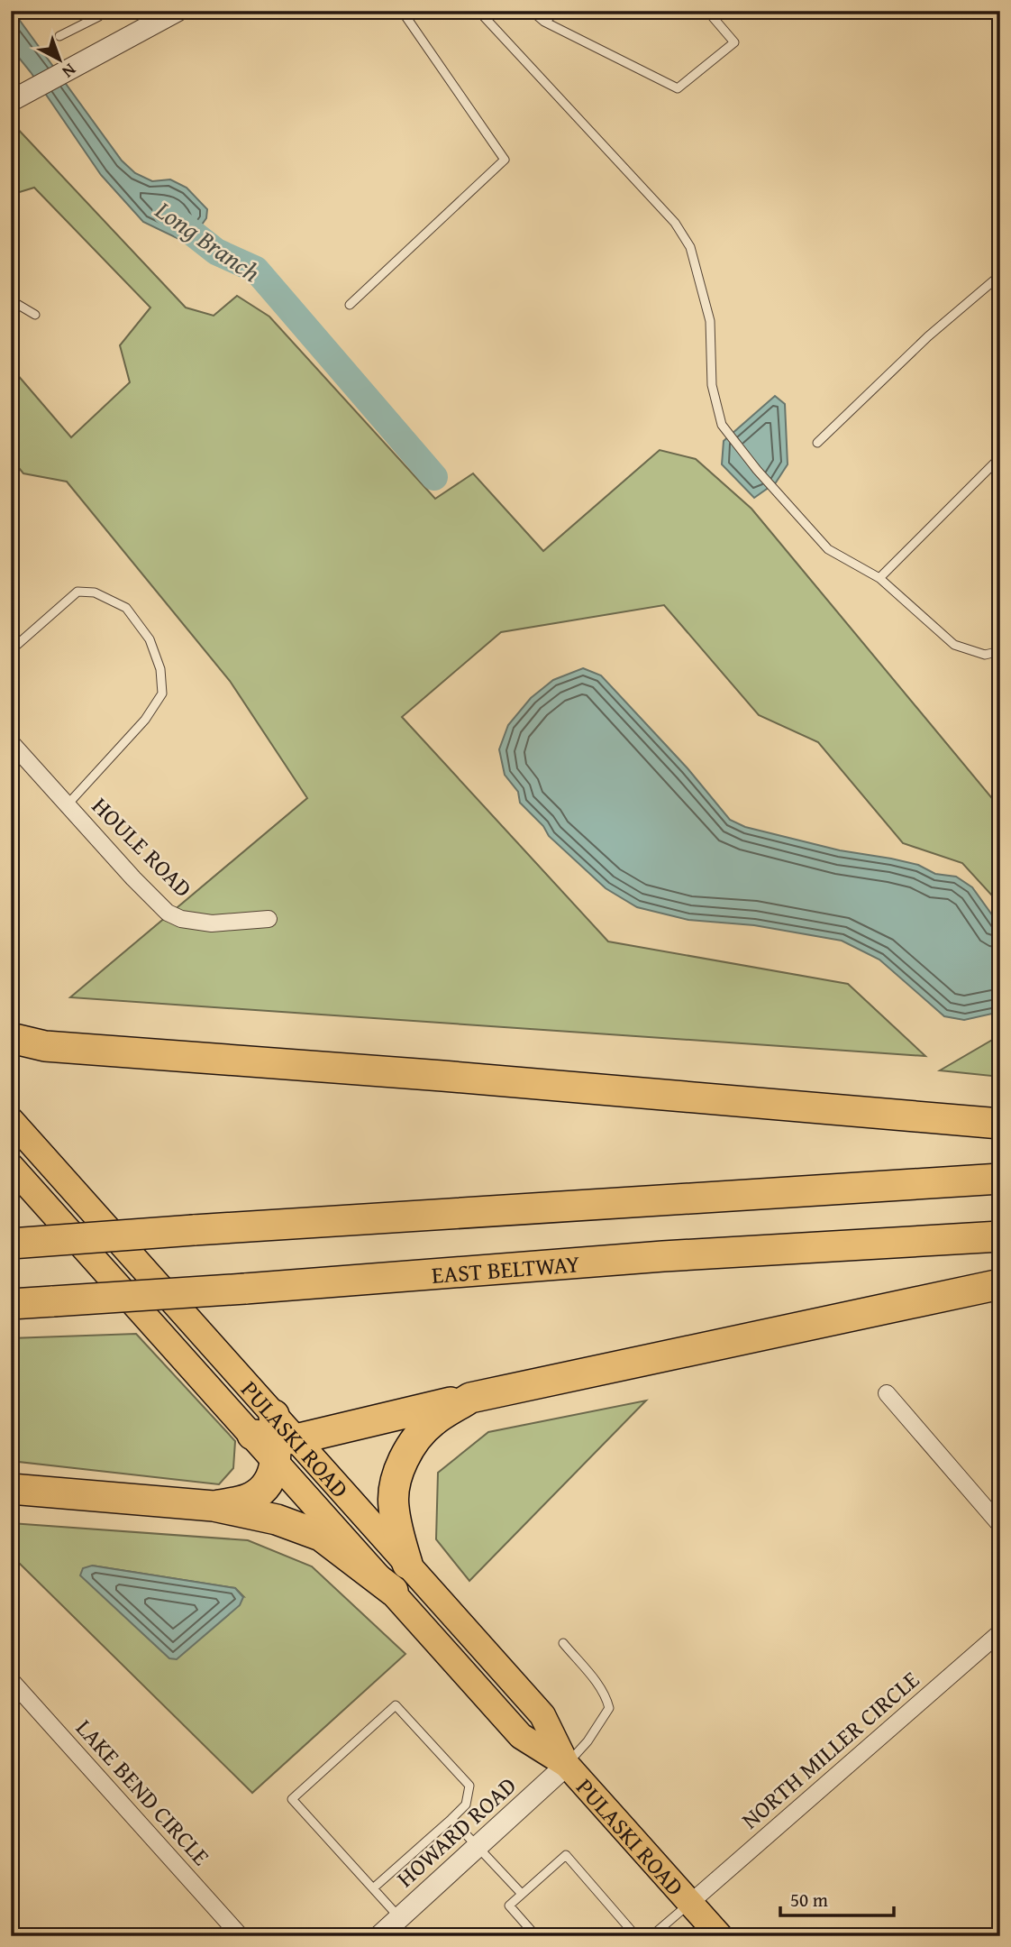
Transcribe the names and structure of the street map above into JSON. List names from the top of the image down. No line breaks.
{"streets":{"highway":["EAST BELTWAY"],"main road":["PULASKI ROAD"],"street":["HOULE ROAD","NORTH MILLER CIRCLE","LAKE BEND CIRCLE","HOWARD ROAD"]},"crossings":[["PULASKI ROAD","NORTH MILLER CIRCLE"],["PULASKI ROAD","HOWARD ROAD"]],"water":["Long Branch"],"scale_bar":"50 m","north":"bottom right"}
